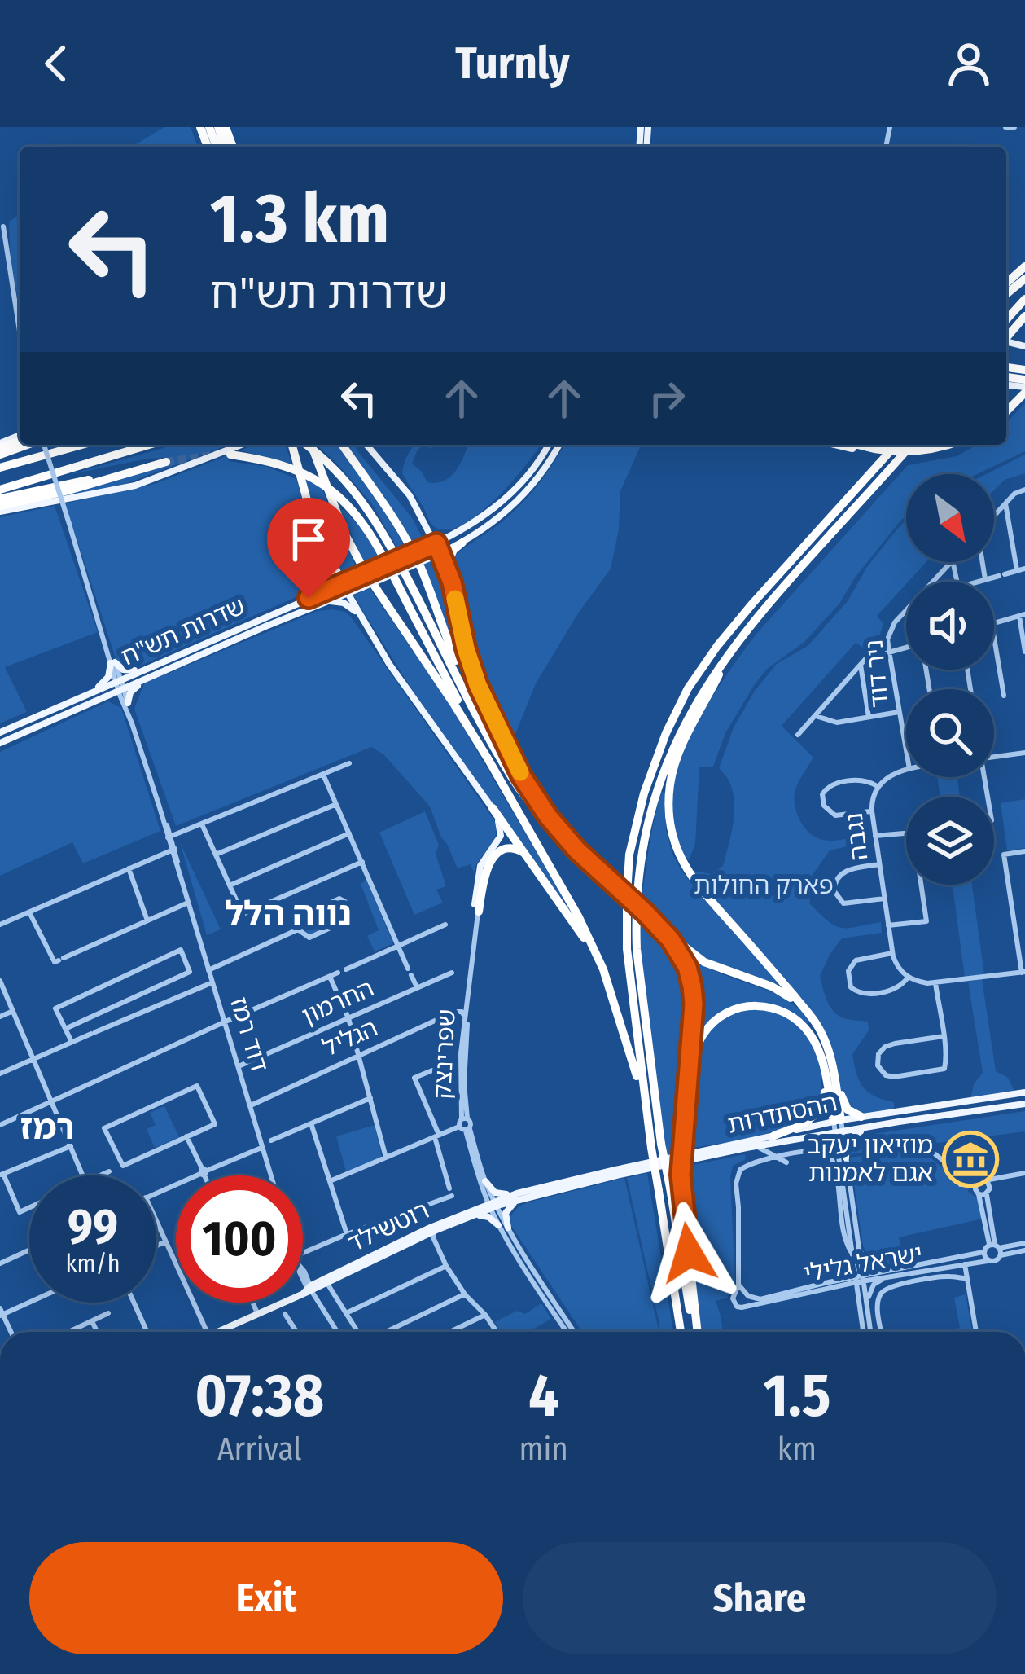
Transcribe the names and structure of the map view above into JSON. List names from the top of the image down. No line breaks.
{"streets":{"main road":["שדרות תש\"ח","ההסתדרות","רוטשילד"],"street":["ניר דוד","נגבה","החרמון","דוד רמז","הגליל","שפרינצק","ישראל גלילי"]},"crossings":[["שדרות תש\"ח","דוד רמז"],["החרמון","דוד רמז"],["דוד רמז","הגליל"],["הגליל","שפרינצק"],["שפרינצק","ההסתדרות"],["שפרינצק","רוטשילד"],["ההסתדרות","רוטשילד"]],"districts":["נווה הלל","רמז"],"parks":["פארק החולות"],"places":{"museum":["מוזיאון יעקב אגם לאמנות"]},"north":"bottom right","page":{"header":"Turnly","turn":["1.3 km","שדרות תש\"ח"],"speed":"99 km/h","limit":"100","eta":["07:38","Arrival","4","min","1.5","km"],"buttons":["Exit","Share"]}}
